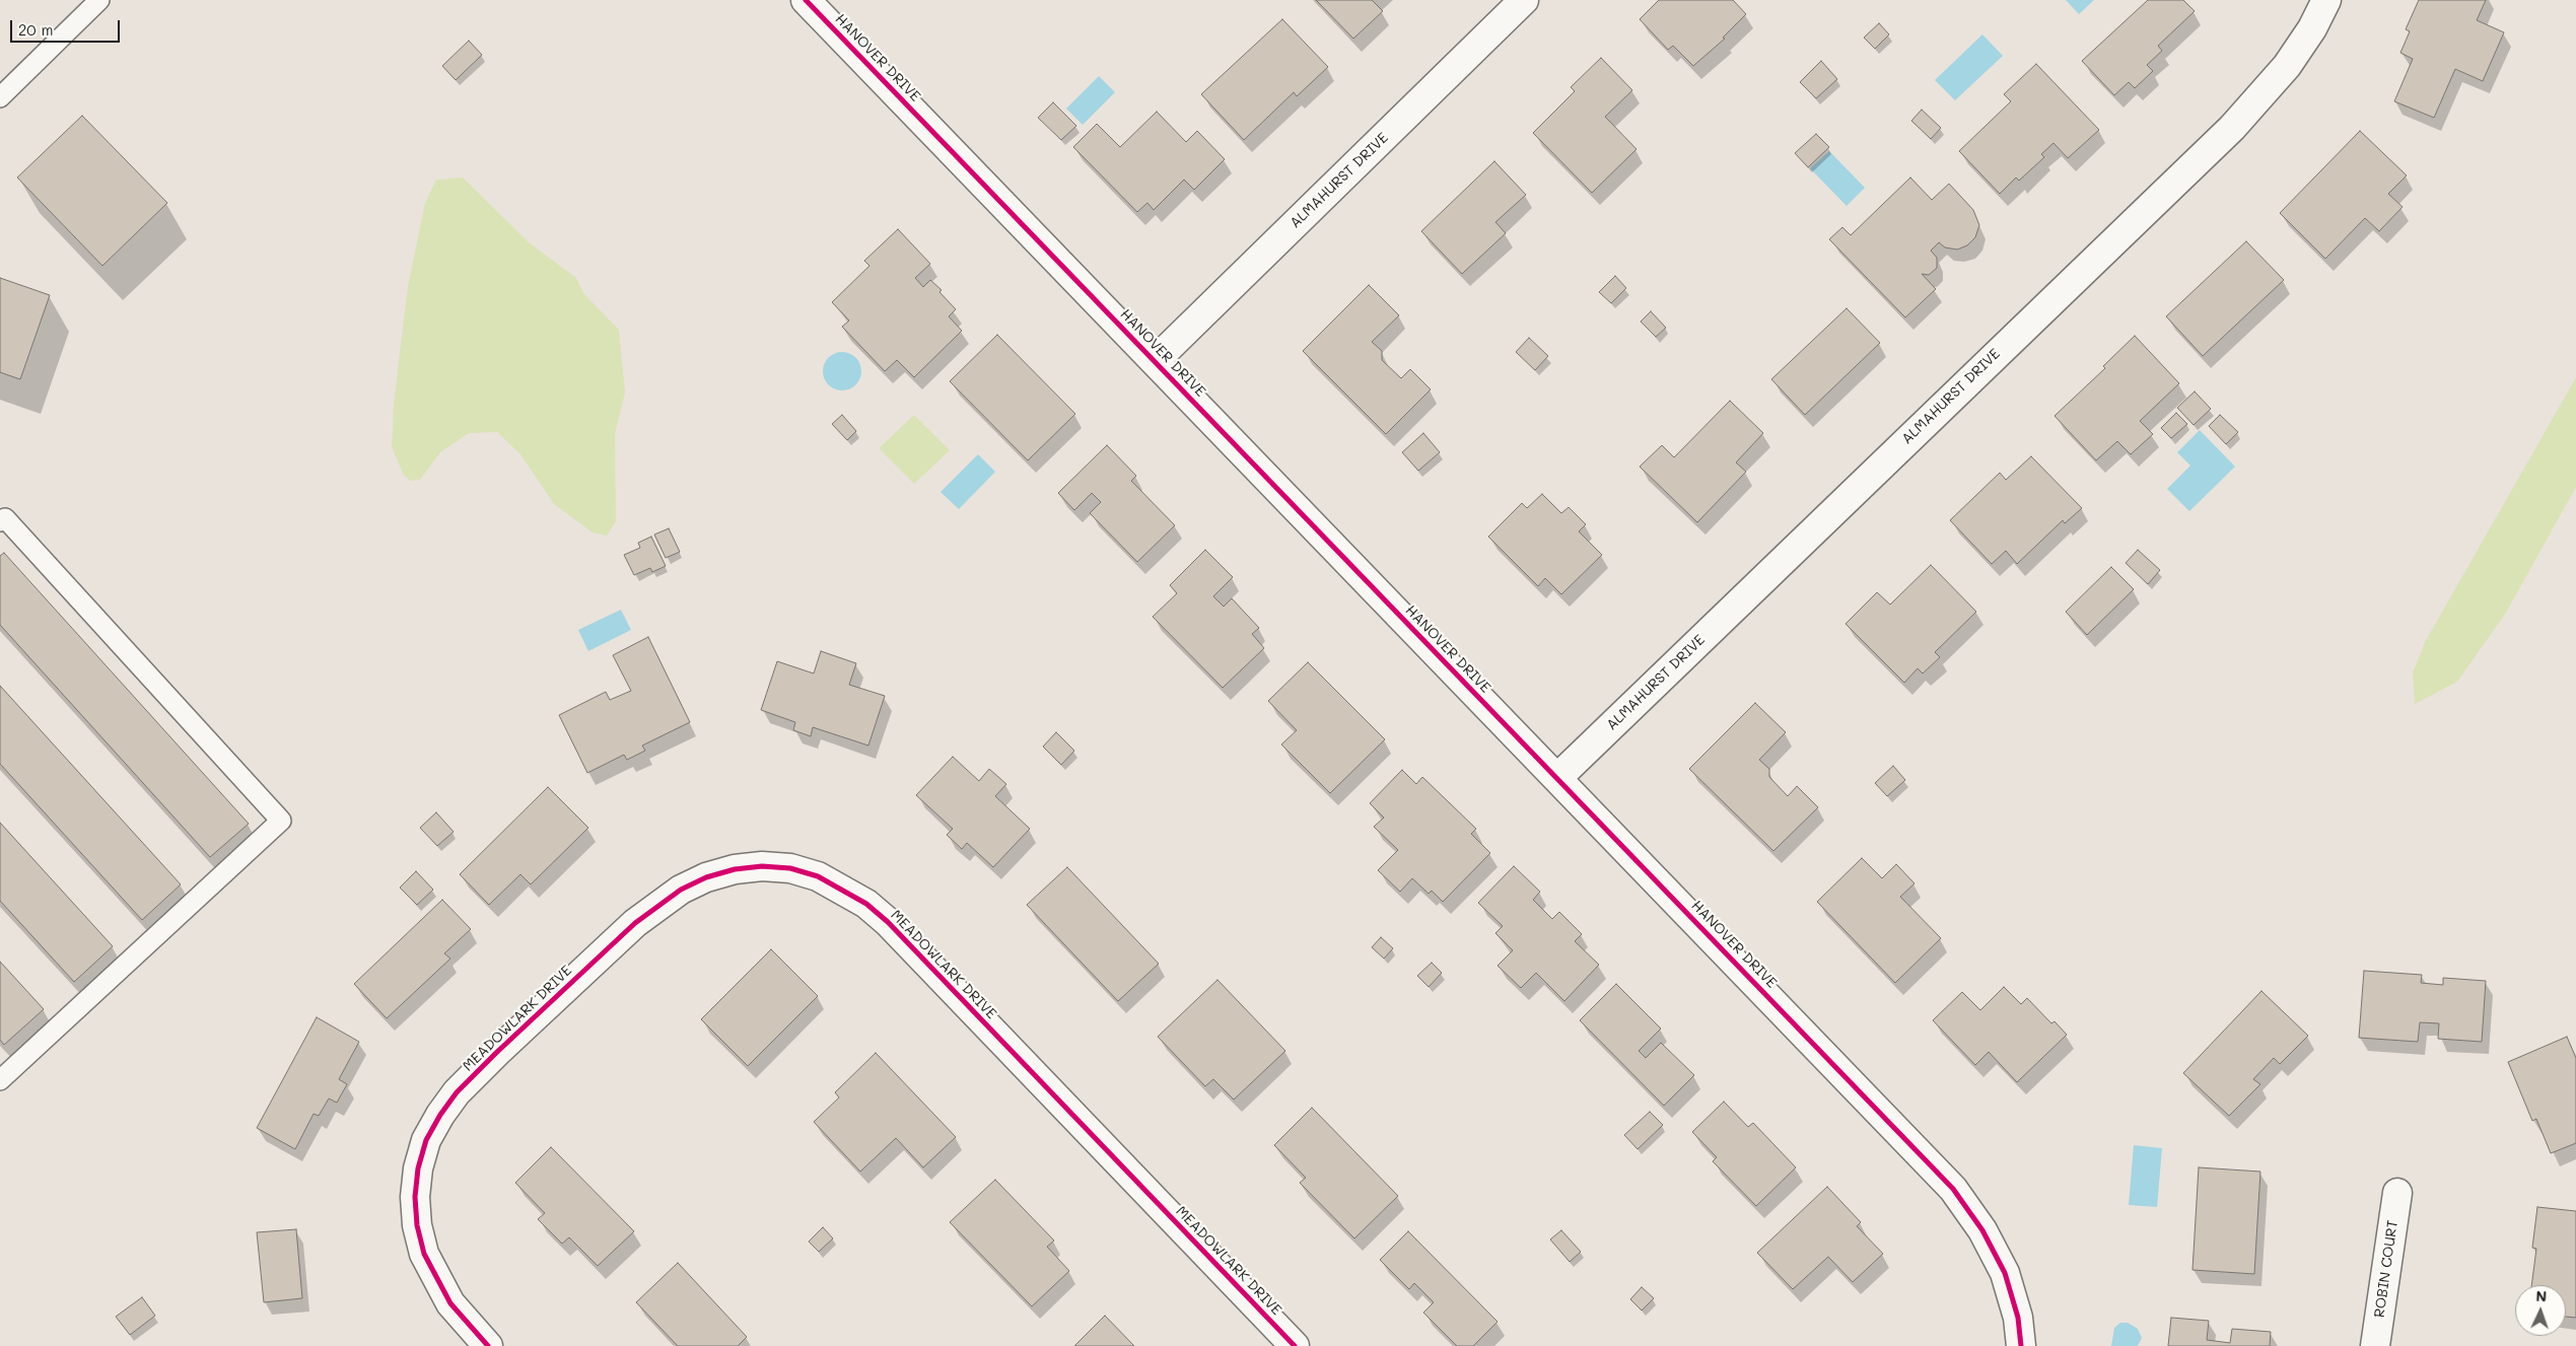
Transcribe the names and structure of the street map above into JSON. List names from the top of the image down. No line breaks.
{"streets":{"street":["HANOVER DRIVE","ALMAHURST DRIVE","MEADOWLARK DRIVE","ROBIN COURT"]},"crossings":[["HANOVER DRIVE","ALMAHURST DRIVE"]],"scale_bar":"20 m","north":"top"}
